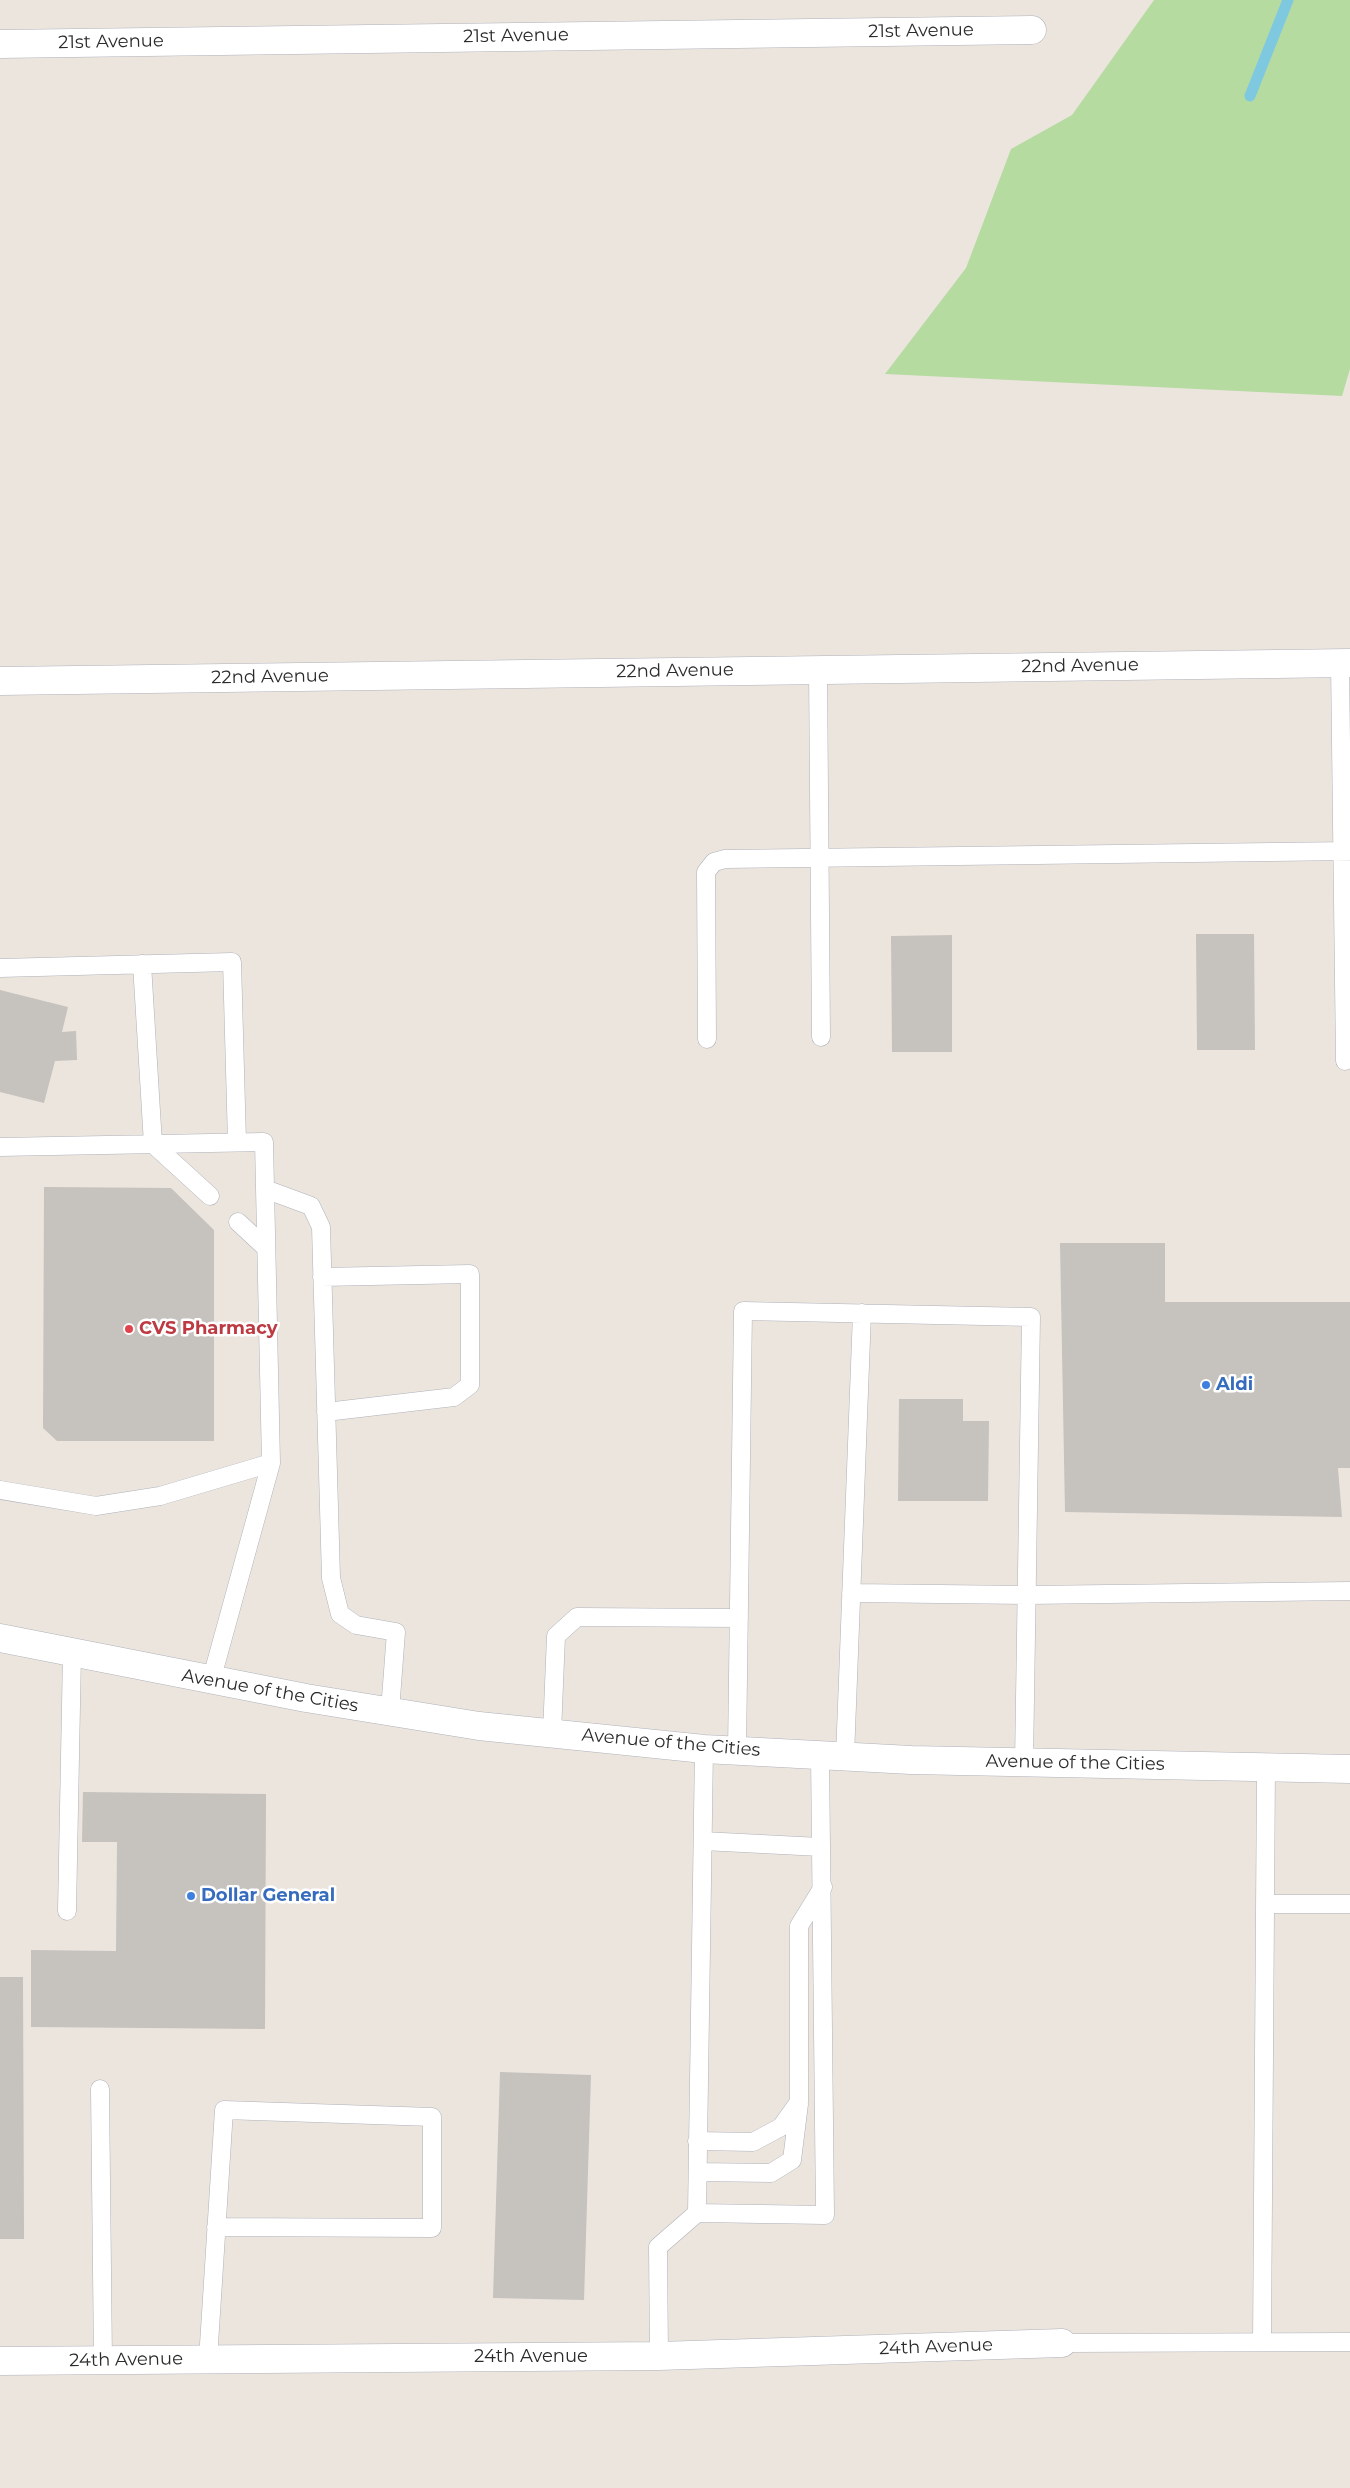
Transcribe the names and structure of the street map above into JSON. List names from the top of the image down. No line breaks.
{"streets":{"street":["21st Avenue","22nd Avenue","Avenue of the Cities","24th Avenue"]},"places":["CVS Pharmacy","Aldi","Dollar General"]}
